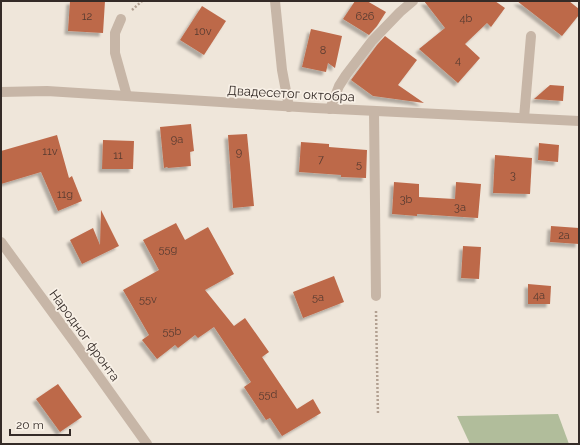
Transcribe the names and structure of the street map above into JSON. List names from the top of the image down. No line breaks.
{"streets":{"street":["Двадесетог октобра","Народног фронта"]},"house_numbers":["12","626","4b","10v","8","4","9a","11v","9","11","7","5","3","11g","3b","3a","2a","55g","4a","5a","55v","55b","55d"],"scale_bar":"20 m"}
